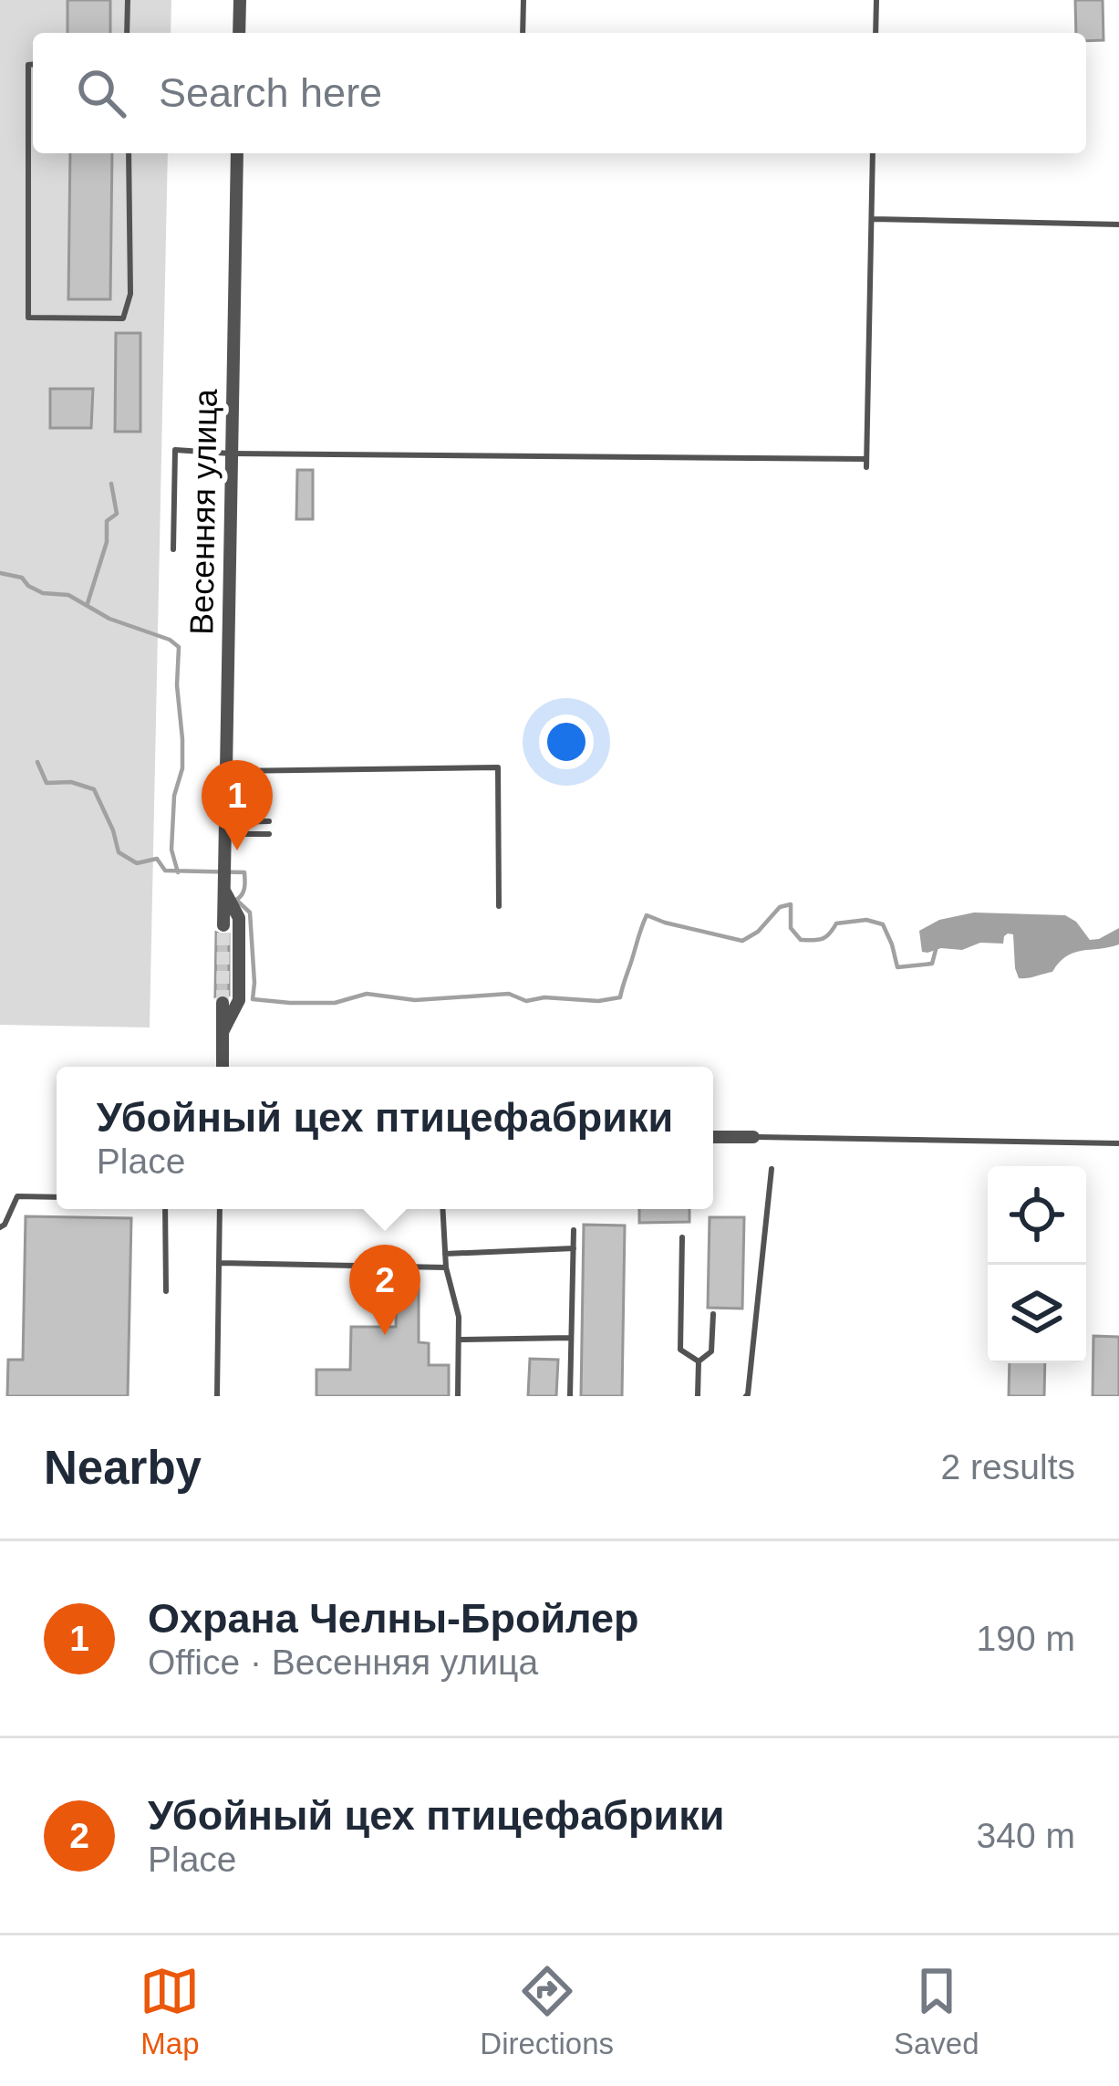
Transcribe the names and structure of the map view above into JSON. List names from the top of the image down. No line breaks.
{"streets":{"street":["Весенняя улица"]},"page":{"search":"Search here","pins":["1","2"],"popup":["Убойный цех птицефабрики","Place"],"heading":["Nearby","2 results"],"list":[{"mark":"1","name":"Охрана Челны-Бройлер","note":"Office · Весенняя улица","value":"190 m"},{"mark":"2","name":"Убойный цех птицефабрики","note":"Place","value":"340 m"}],"nav":["Map","Directions","Saved"]}}
